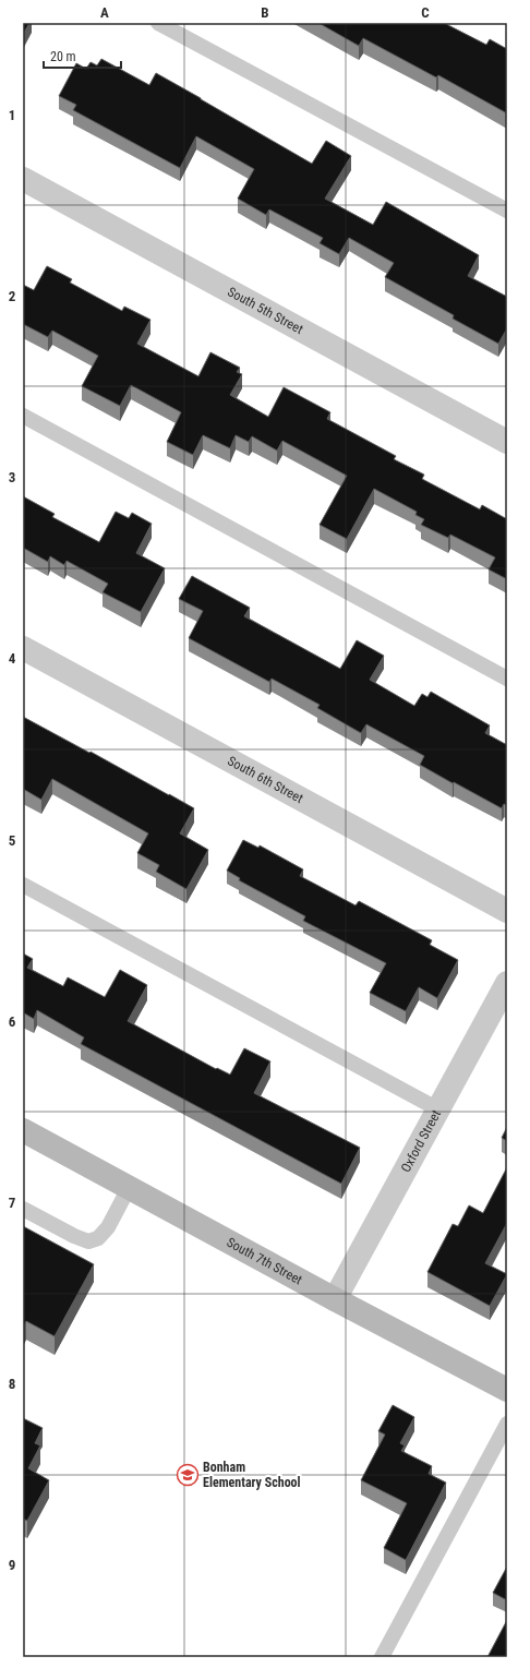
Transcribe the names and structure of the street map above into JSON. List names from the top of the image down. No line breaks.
{"streets":{"main road":["South 7th Street"],"street":["South 5th Street","South 6th Street","Oxford Street"]},"crossings":[["Oxford Street","South 7th Street"]],"places":{"school or university":["Bonham Elementary School"]},"scale_bar":"20 m","grid":{"columns":["A","B","C"],"rows":["1","2","3","4","5","6","7","8","9"]}}
